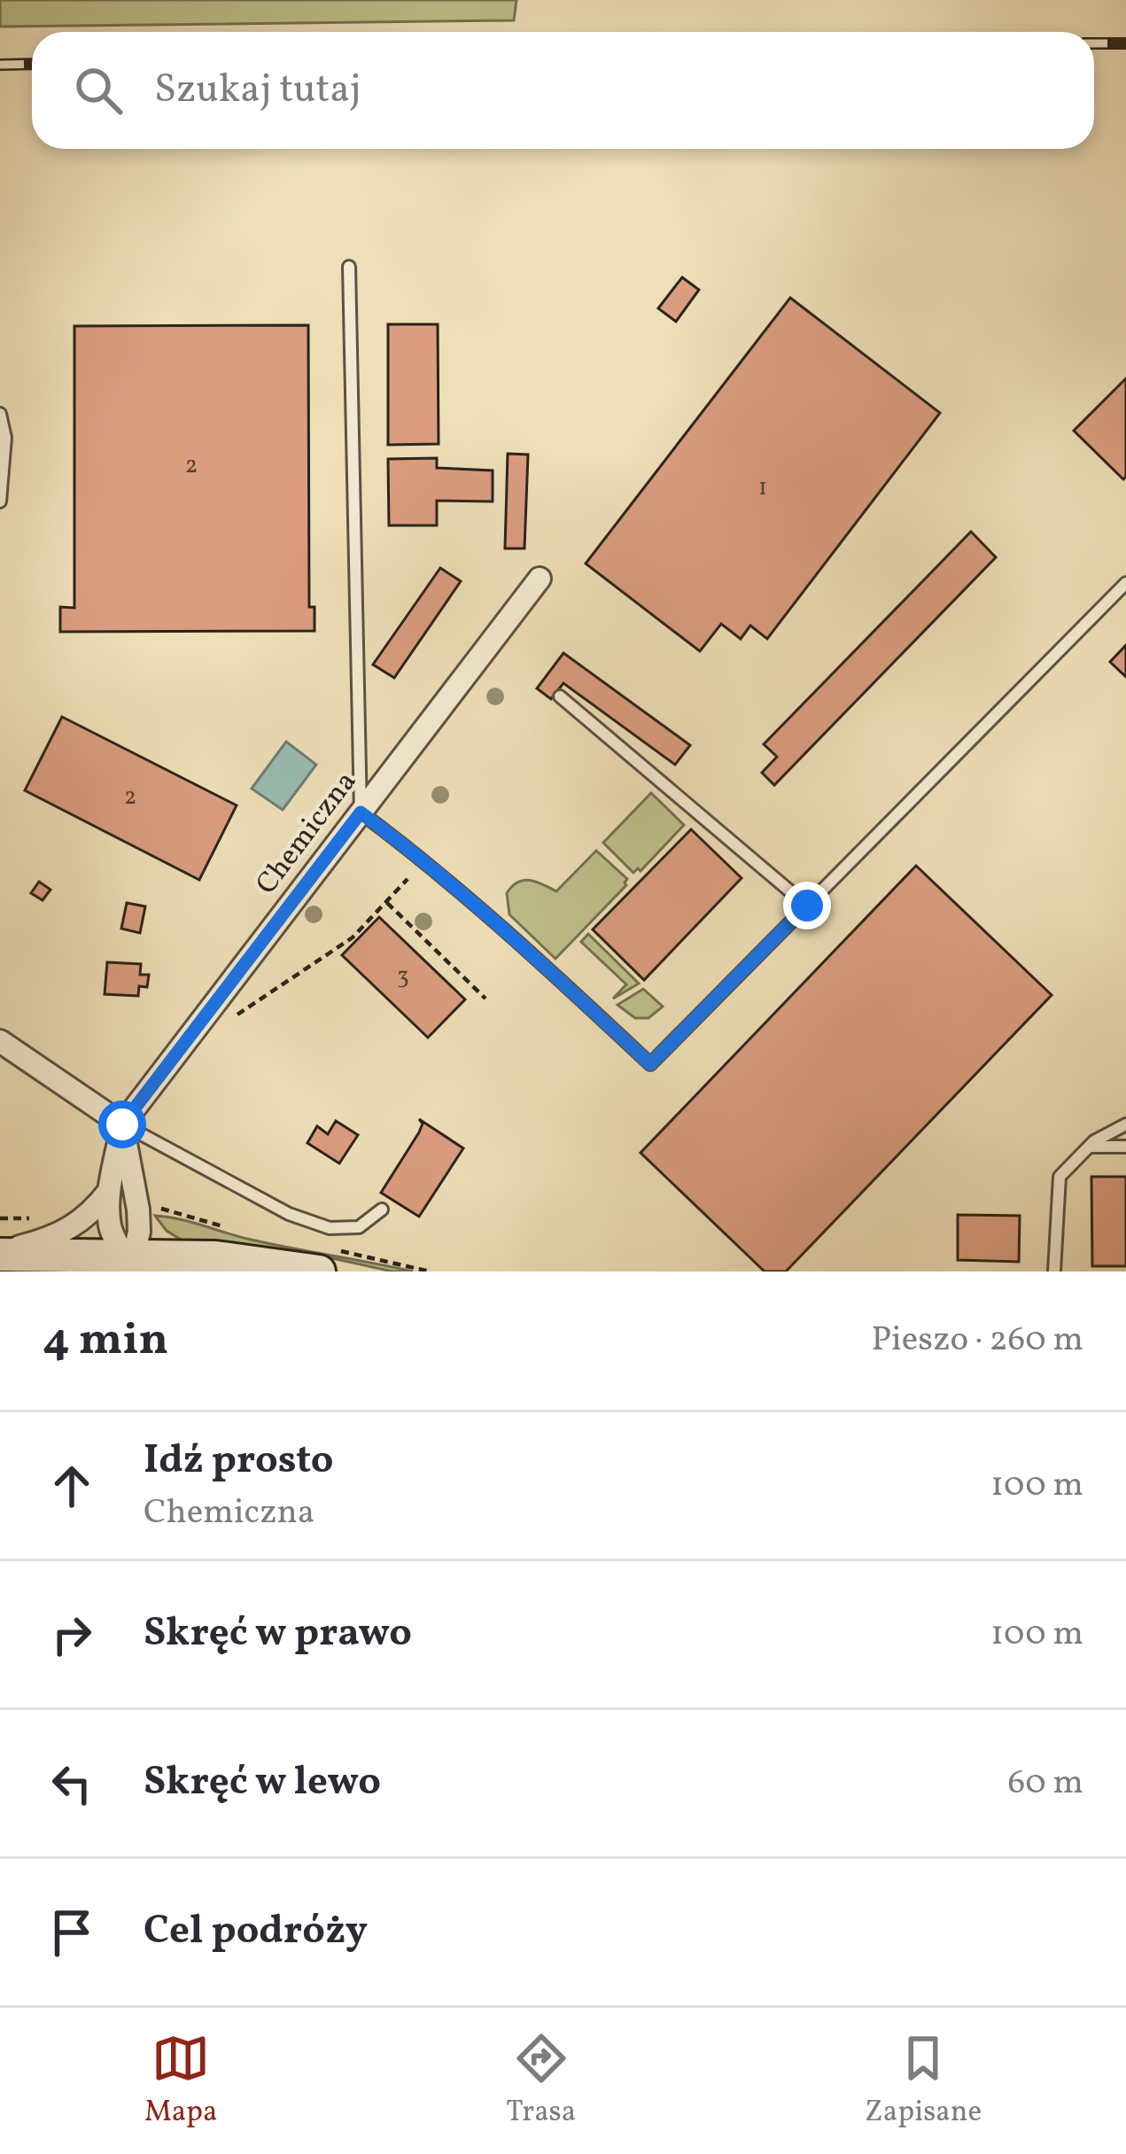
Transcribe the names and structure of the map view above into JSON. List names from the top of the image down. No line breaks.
{"streets":{"street":["Chemiczna"]},"house_numbers":["2","1","2","3"],"page":{"search":"Szukaj tutaj","heading":["4 min","Pieszo · 260 m"],"list":[["Idź prosto","Chemiczna","100 m"],["Skręć w prawo","100 m"],["Skręć w lewo","60 m"],"Cel podróży"],"nav":["Mapa","Trasa","Zapisane"]}}
